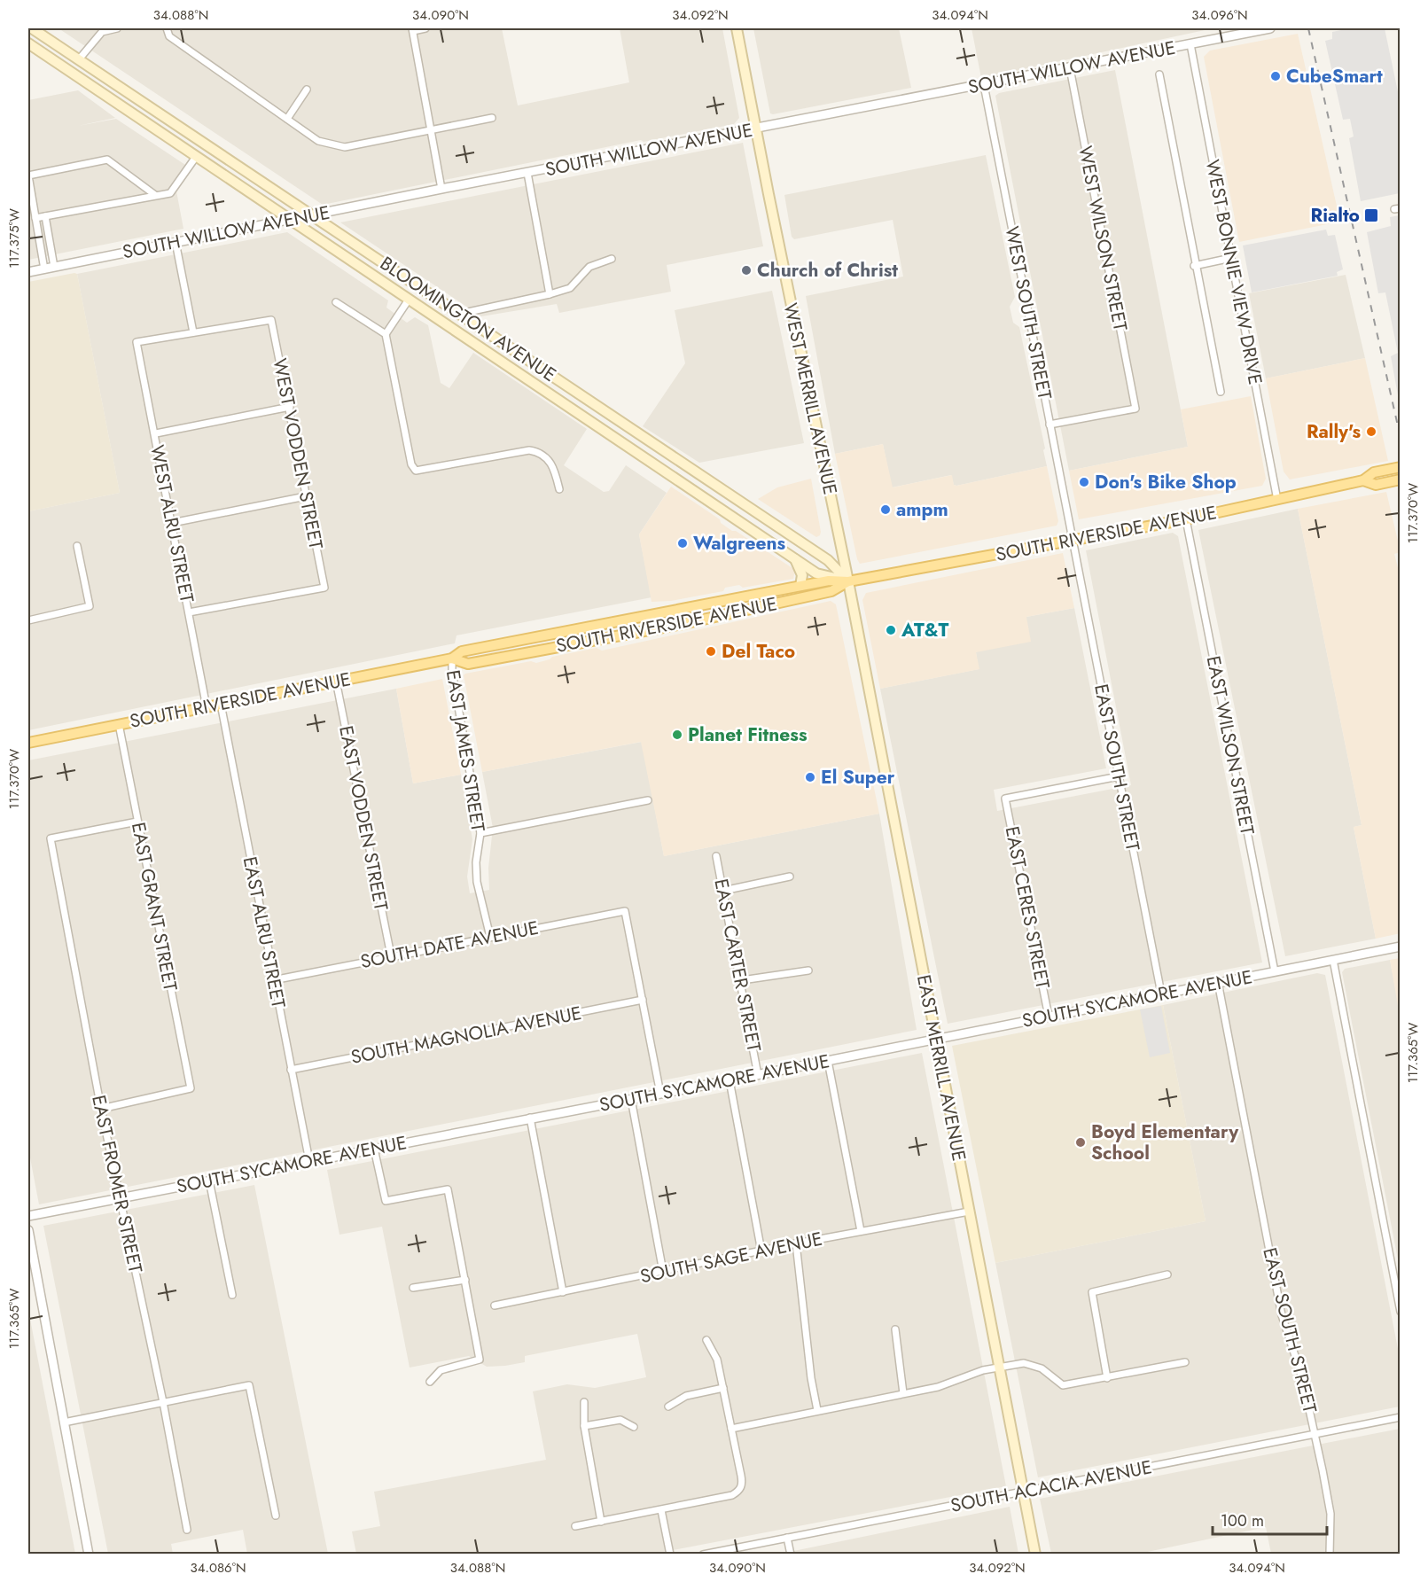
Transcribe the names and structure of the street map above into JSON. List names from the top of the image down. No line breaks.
{"streets":{"main road":["BLOOMINGTON AVENUE","WEST MERRILL AVENUE","SOUTH RIVERSIDE AVENUE","EAST MERRILL AVENUE"],"street":["SOUTH WILLOW AVENUE","WEST WILSON STREET","WEST BONNIE VIEW DRIVE","WEST SOUTH STREET","WEST VODDEN STREET","WEST ALRU STREET","EAST WILSON STREET","EAST JAMES STREET","EAST SOUTH STREET","EAST VODDEN STREET","EAST GRANT STREET","EAST CERES STREET","EAST ALRU STREET","SOUTH DATE AVENUE","EAST CARTER STREET","SOUTH SYCAMORE AVENUE","SOUTH MAGNOLIA AVENUE","EAST FROMER STREET","SOUTH SAGE AVENUE","SOUTH ACACIA AVENUE"]},"crossings":[["SOUTH WILLOW AVENUE","WEST WILSON STREET"],["SOUTH WILLOW AVENUE","WEST BONNIE VIEW DRIVE"],["SOUTH WILLOW AVENUE","WEST SOUTH STREET"],["SOUTH WILLOW AVENUE","BLOOMINGTON AVENUE"],["SOUTH WILLOW AVENUE","WEST MERRILL AVENUE"],["WEST WILSON STREET","WEST SOUTH STREET"],["WEST BONNIE VIEW DRIVE","SOUTH RIVERSIDE AVENUE"],["WEST SOUTH STREET","SOUTH RIVERSIDE AVENUE"],["WEST SOUTH STREET","EAST SOUTH STREET"],["BLOOMINGTON AVENUE","WEST MERRILL AVENUE"],["BLOOMINGTON AVENUE","SOUTH RIVERSIDE AVENUE"],["BLOOMINGTON AVENUE","EAST MERRILL AVENUE"],["WEST MERRILL AVENUE","SOUTH RIVERSIDE AVENUE"],["WEST MERRILL AVENUE","EAST MERRILL AVENUE"],["WEST VODDEN STREET","WEST ALRU STREET"],["WEST ALRU STREET","SOUTH RIVERSIDE AVENUE"],["SOUTH RIVERSIDE AVENUE","EAST WILSON STREET"],["SOUTH RIVERSIDE AVENUE","EAST JAMES STREET"],["SOUTH RIVERSIDE AVENUE","EAST SOUTH STREET"],["SOUTH RIVERSIDE AVENUE","EAST VODDEN STREET"],["SOUTH RIVERSIDE AVENUE","EAST GRANT STREET"],["SOUTH RIVERSIDE AVENUE","EAST ALRU STREET"],["SOUTH RIVERSIDE AVENUE","EAST MERRILL AVENUE"],["EAST WILSON STREET","SOUTH SYCAMORE AVENUE"],["EAST JAMES STREET","SOUTH DATE AVENUE"],["EAST SOUTH STREET","EAST CERES STREET"],["EAST SOUTH STREET","SOUTH SYCAMORE AVENUE"],["EAST SOUTH STREET","SOUTH ACACIA AVENUE"],["EAST VODDEN STREET","SOUTH DATE AVENUE"],["EAST GRANT STREET","EAST FROMER STREET"],["EAST CERES STREET","SOUTH SYCAMORE AVENUE"],["EAST ALRU STREET","SOUTH DATE AVENUE"],["EAST ALRU STREET","SOUTH SYCAMORE AVENUE"],["EAST ALRU STREET","SOUTH MAGNOLIA AVENUE"],["SOUTH DATE AVENUE","SOUTH MAGNOLIA AVENUE"],["EAST CARTER STREET","SOUTH SYCAMORE AVENUE"],["SOUTH SYCAMORE AVENUE","EAST MERRILL AVENUE"],["SOUTH SYCAMORE AVENUE","EAST FROMER STREET"],["EAST MERRILL AVENUE","SOUTH SAGE AVENUE"],["EAST MERRILL AVENUE","SOUTH ACACIA AVENUE"]],"places":{"other":["CubeSmart","Church of Christ","Rally's","Don's Bike Shop","ampm","Walgreens","AT&T","Del Taco","Planet Fitness","El Super","Boyd Elementary School"],"transit":["Rialto"]},"scale_bar":"100 m","coordinates":["34.088°N","34.090°N","34.092°N","34.094°N","34.096°N","117.375°W","117.370°W","117.365°W","34.086°N"]}
